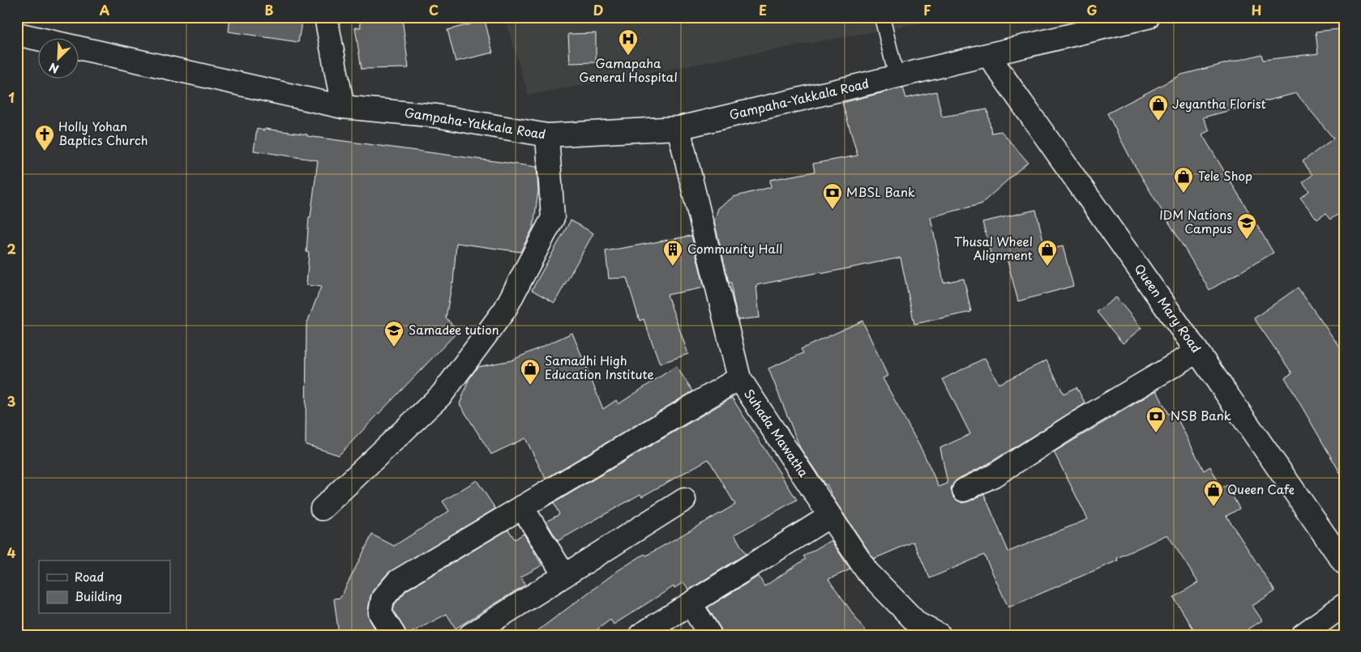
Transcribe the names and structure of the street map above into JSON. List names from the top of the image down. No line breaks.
{"streets":{"main road":["Gampaha-Yakkala Road","Queen Mary Road","Suhada Mawatha"]},"crossings":[["Gampaha-Yakkala Road","Queen Mary Road"],["Gampaha-Yakkala Road","Suhada Mawatha"]],"places":{"hospital":["Gamapaha General Hospital"],"shop":["Jeyantha Florist","Tele Shop","Thusal Wheel Alignment","Samadhi High Education Institute","Queen Cafe"],"church":["Holly Yohan Baptics Church"],"bank":["MBSL Bank","NSB Bank"],"school or university":["IDM Nations Campus","Samadee tution"],"building":["Community Hall"]},"legend":["Road","Building"],"north":"bottom left","grid":{"columns":["A","B","C","D","E","F","G","H"],"rows":["1","2","3","4"]}}
